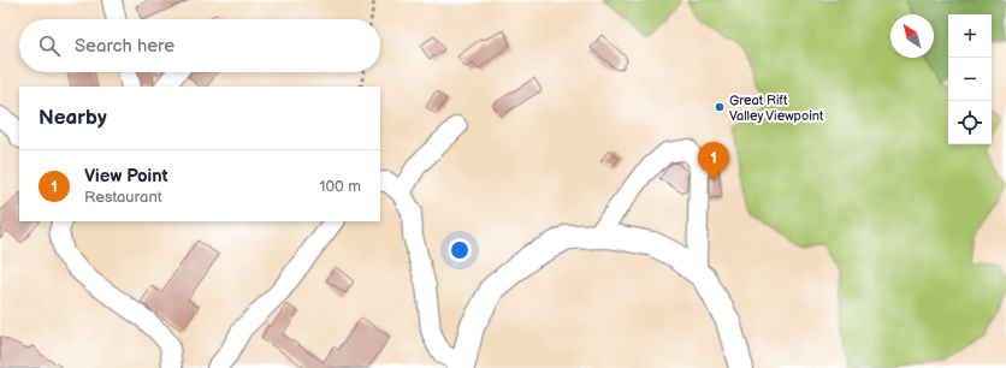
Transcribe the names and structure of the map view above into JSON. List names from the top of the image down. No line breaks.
{"places":["Great Rift Valley Viewpoint"],"north":"top left","page":{"map_buttons":["+","−"],"search":"Search here","heading":"Nearby","pins":"1","list":[{"mark":"1","name":"View Point","note":"Restaurant","value":"100 m"}]}}
